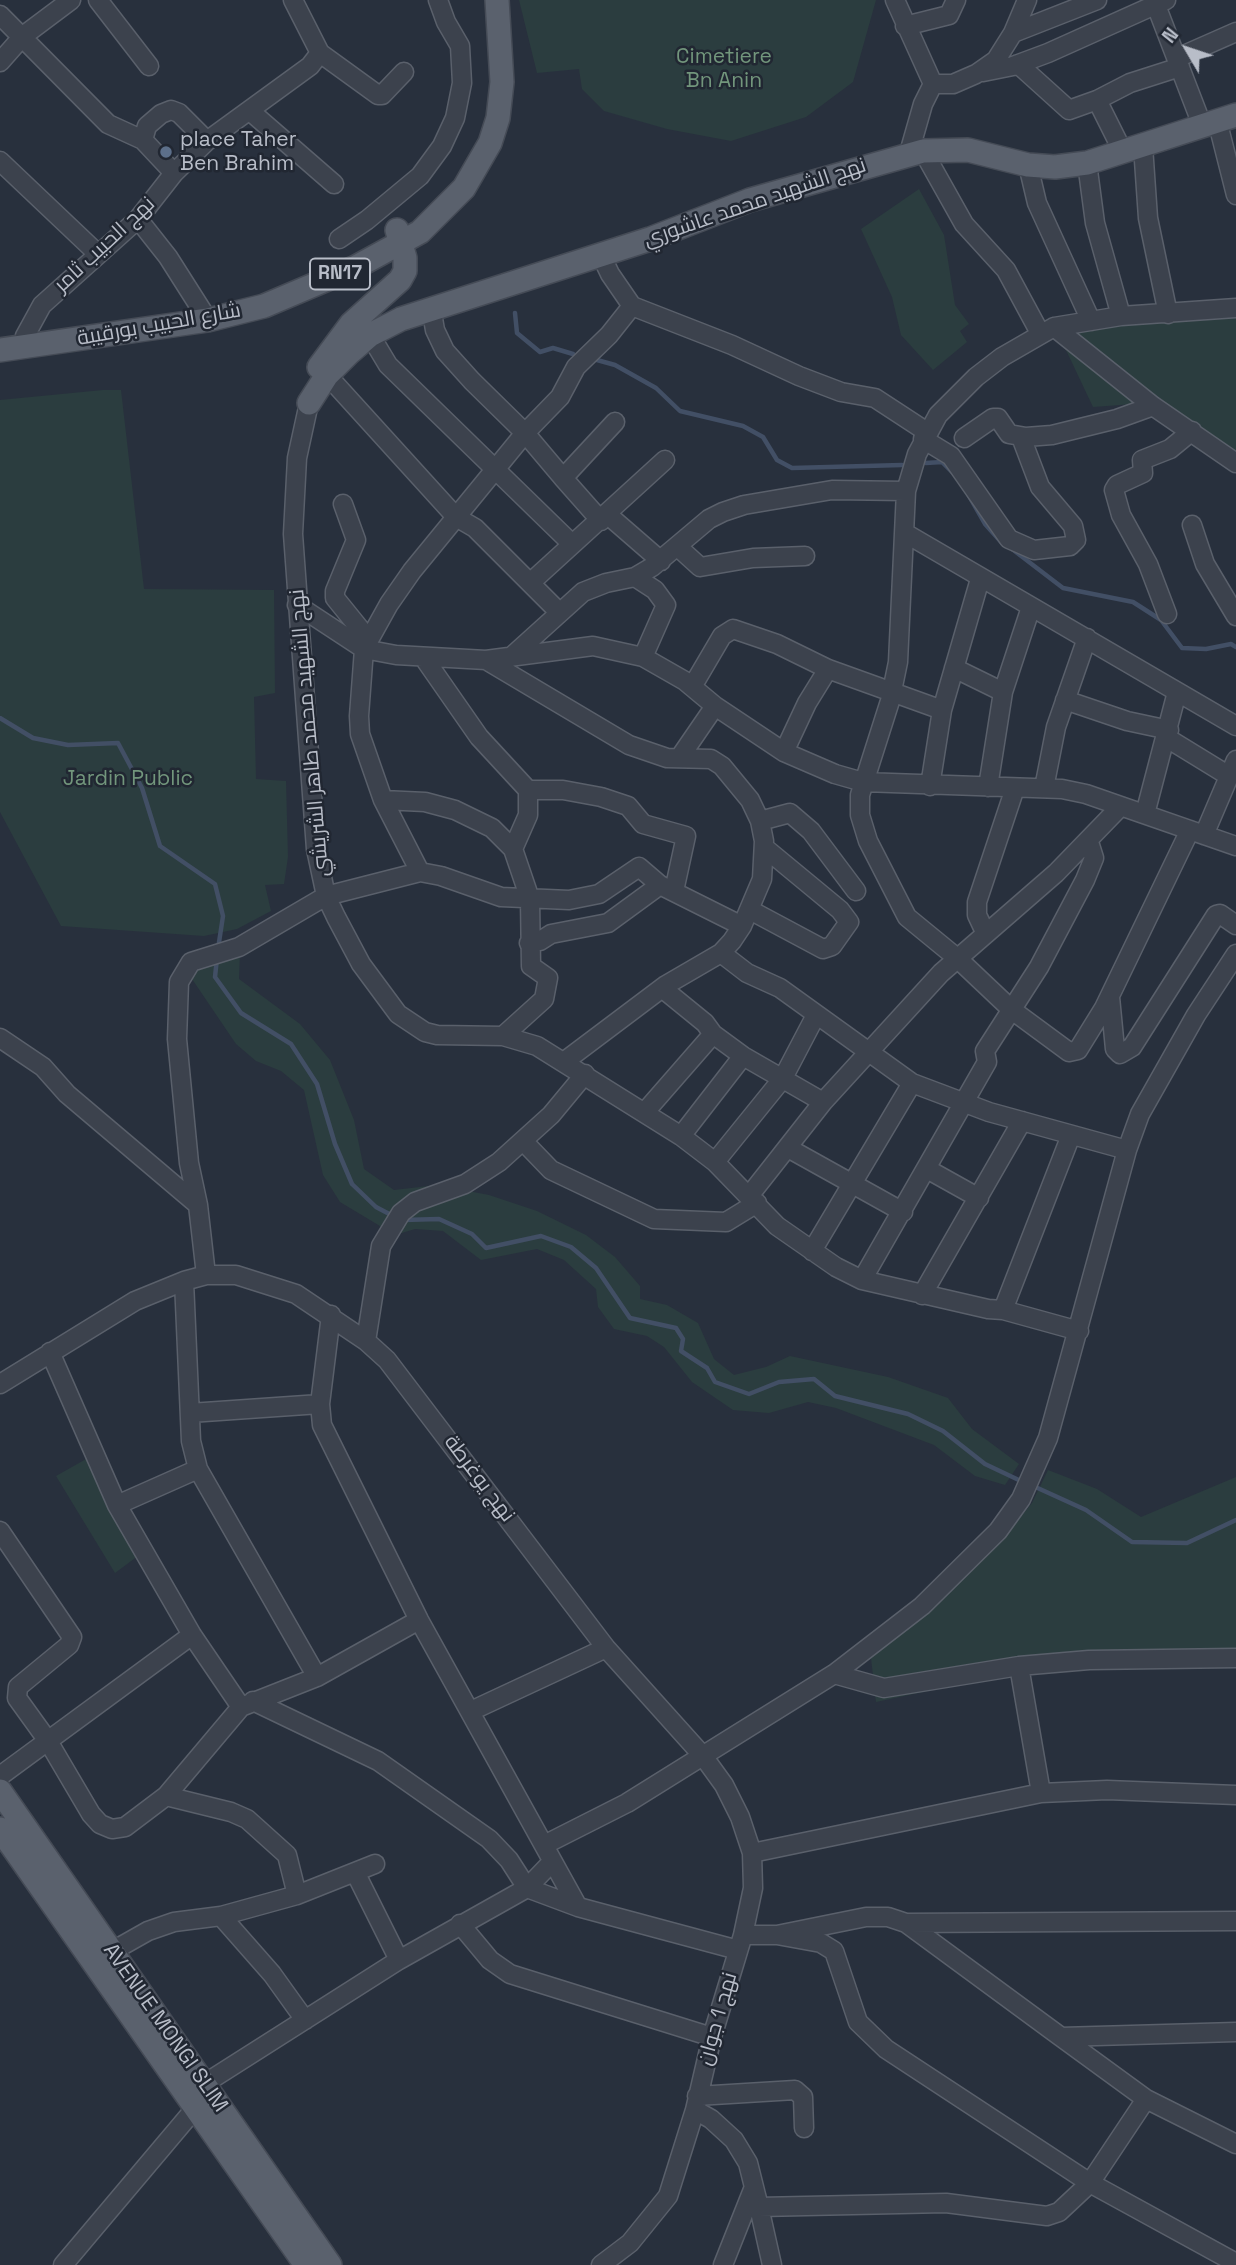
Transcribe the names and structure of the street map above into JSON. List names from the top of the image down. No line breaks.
{"streets":{"main road":["نهج الشهيد محمد عاشوري","RN17","شارع الحبيب بورقيبة","AVENUE MONGI SLIM"],"street":["نهج الحبيب ثامر","نهج الشهيد محمد طاهر الشريشي","نهج يوغرطة","نهج 1 جوان"]},"crossings":[["نهج الشهيد محمد عاشوري","نهج الشهيد محمد طاهر الشريشي"],["نهج الحبيب ثامر","شارع الحبيب بورقيبة"],["نهج يوغرطة","نهج 1 جوان"]],"parks":["Cimetiere Bn Anin","Jardin Public"],"places":["place Taher Ben Brahim"],"north":"top left"}
